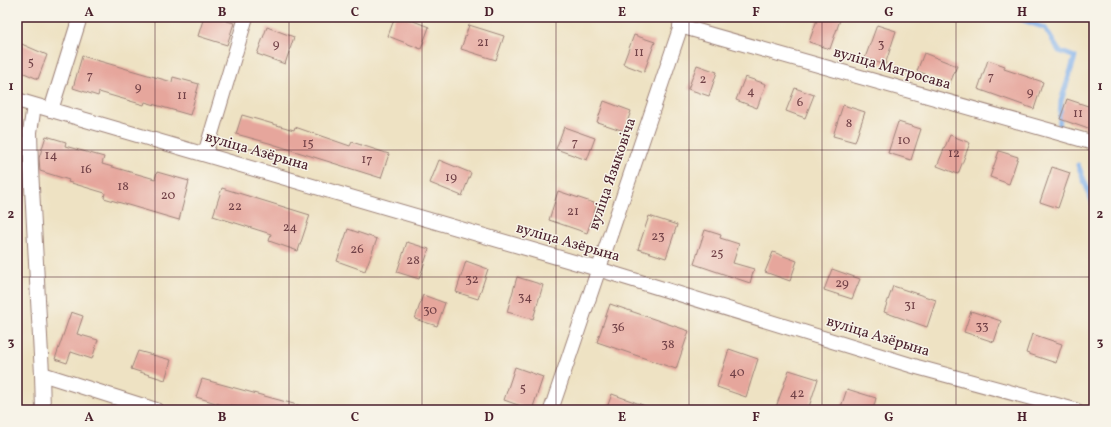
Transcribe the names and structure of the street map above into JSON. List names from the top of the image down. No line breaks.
{"streets":{"street":["вуліца Матросава","вуліца Азёрына","вуліца Языковіча"]},"crossings":[["вуліца Матросава","вуліца Языковіча"],["вуліца Азёрына","вуліца Языковіча"]],"house_numbers":["21","9","3","11","5","7","7","2","9","4","9","11","6","11","8","10","7","15","12","14","17","16","19","18","20","22","21","24","23","26","25","28","32","29","34","31","30","33","36","38","40","5","42"],"grid":{"columns":["A","B","C","D","E","F","G","H"],"rows":["1","2","3"]}}
